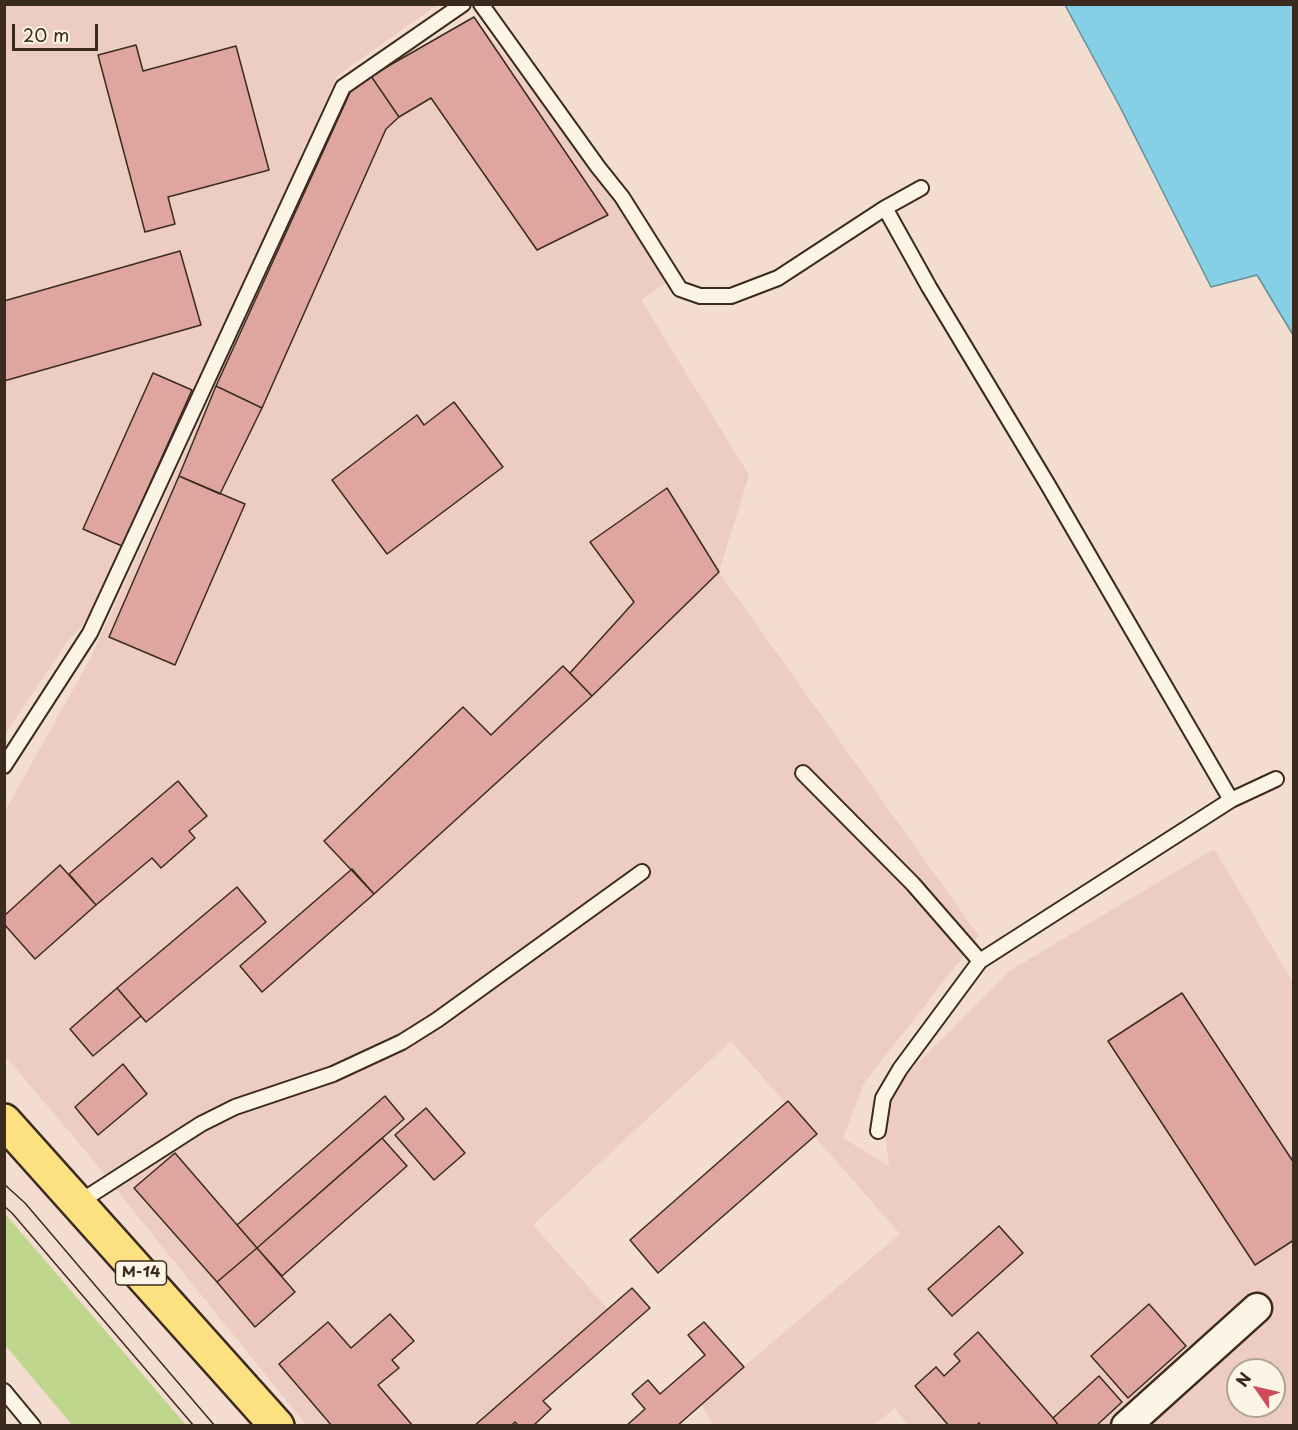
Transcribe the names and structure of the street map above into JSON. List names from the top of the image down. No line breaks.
{"streets":{"main road":["М-14"]},"scale_bar":"20 m","north":"top left"}
